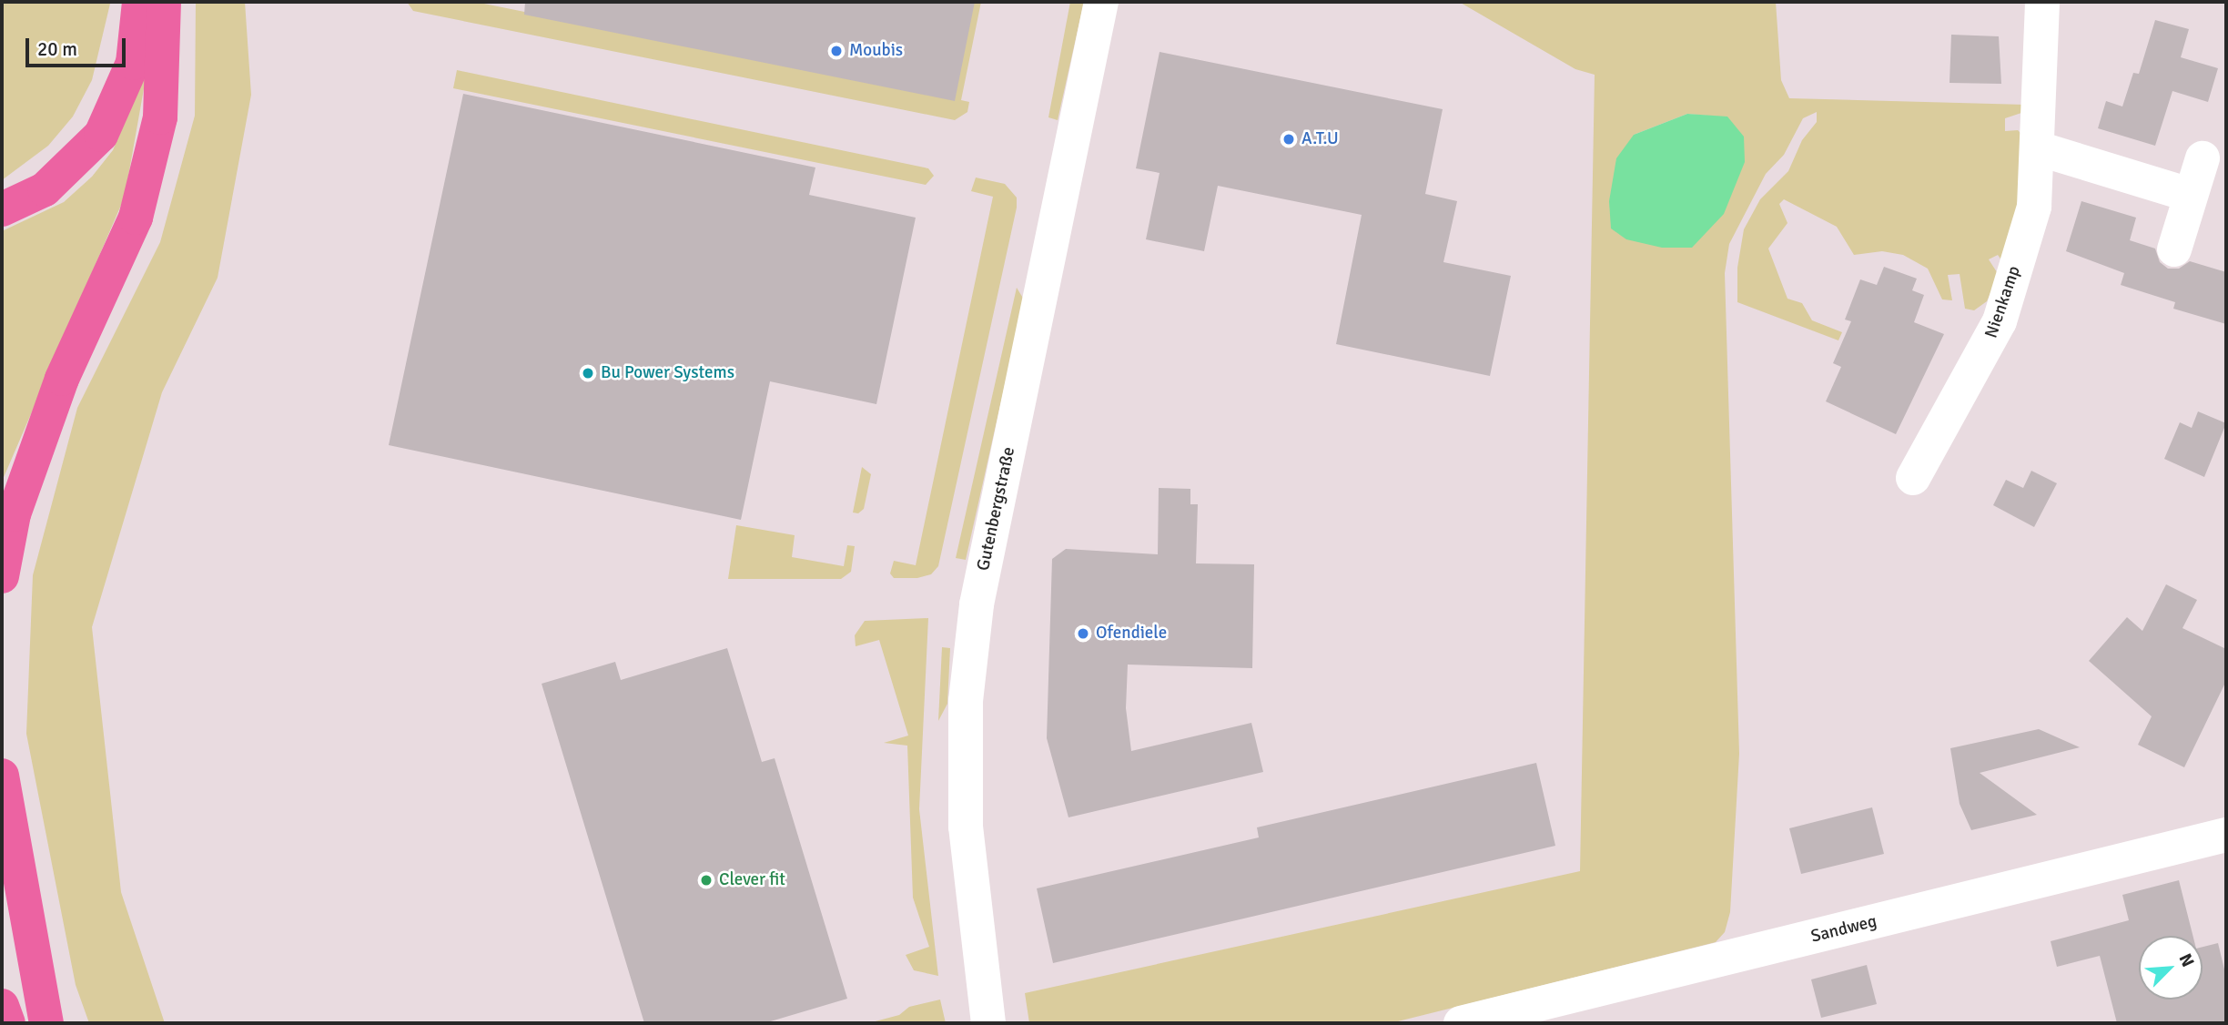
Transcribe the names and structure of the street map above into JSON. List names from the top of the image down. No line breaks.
{"streets":{"street":["Nienkamp","Gutenbergstraße","Sandweg"]},"places":["Moubis","A.T.U","Bu Power Systems","Ofendiele","Clever fit"],"scale_bar":"20 m","north":"top right"}
